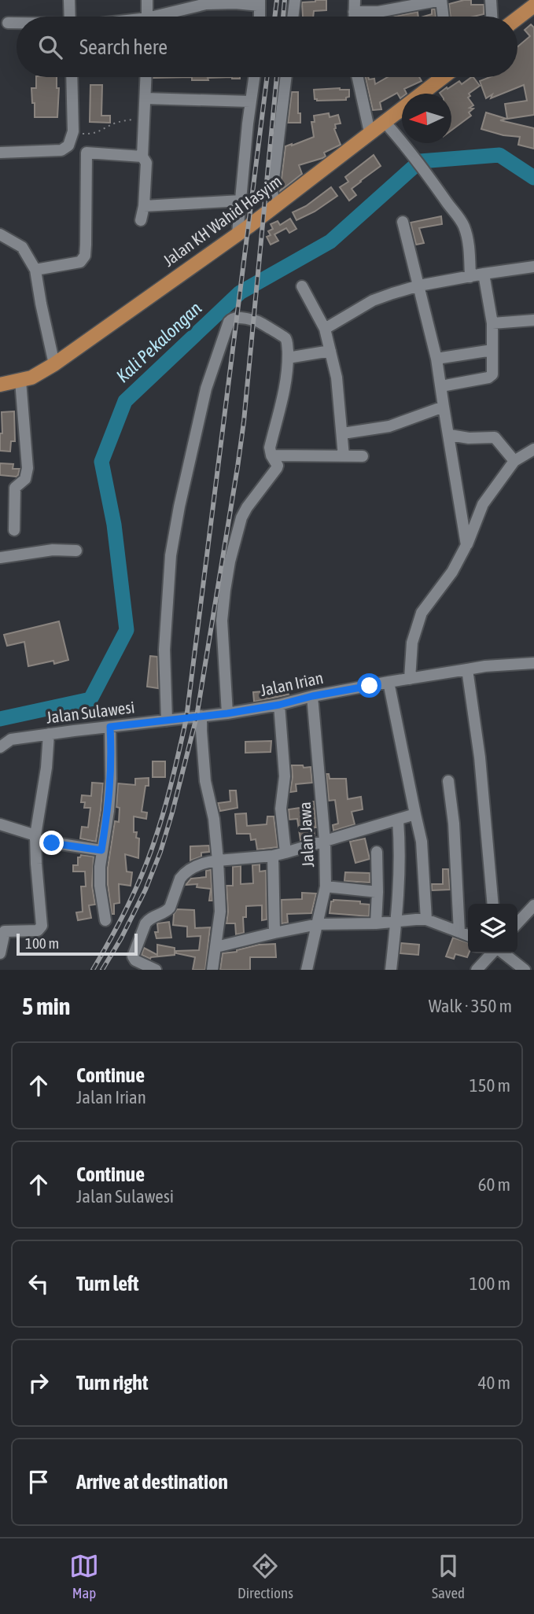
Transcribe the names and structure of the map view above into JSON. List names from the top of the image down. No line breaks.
{"streets":{"main road":["Jalan KH Wahid Hasyim"],"street":["Jalan Irian","Jalan Sulawesi","Jalan Jawa"]},"crossings":[["Jalan Irian","Jalan Sulawesi"],["Jalan Irian","Jalan Jawa"]],"water":["Kali Pekalongan"],"scale_bar":"100 m","north":"left","page":{"search":"Search here","scale":"100 m","heading":["5 min","Walk · 350 m"],"list":[["Continue","Jalan Irian","150 m"],["Continue","Jalan Sulawesi","60 m"],["Turn left","100 m"],["Turn right","40 m"],"Arrive at destination"],"nav":["Map","Directions","Saved"]}}
